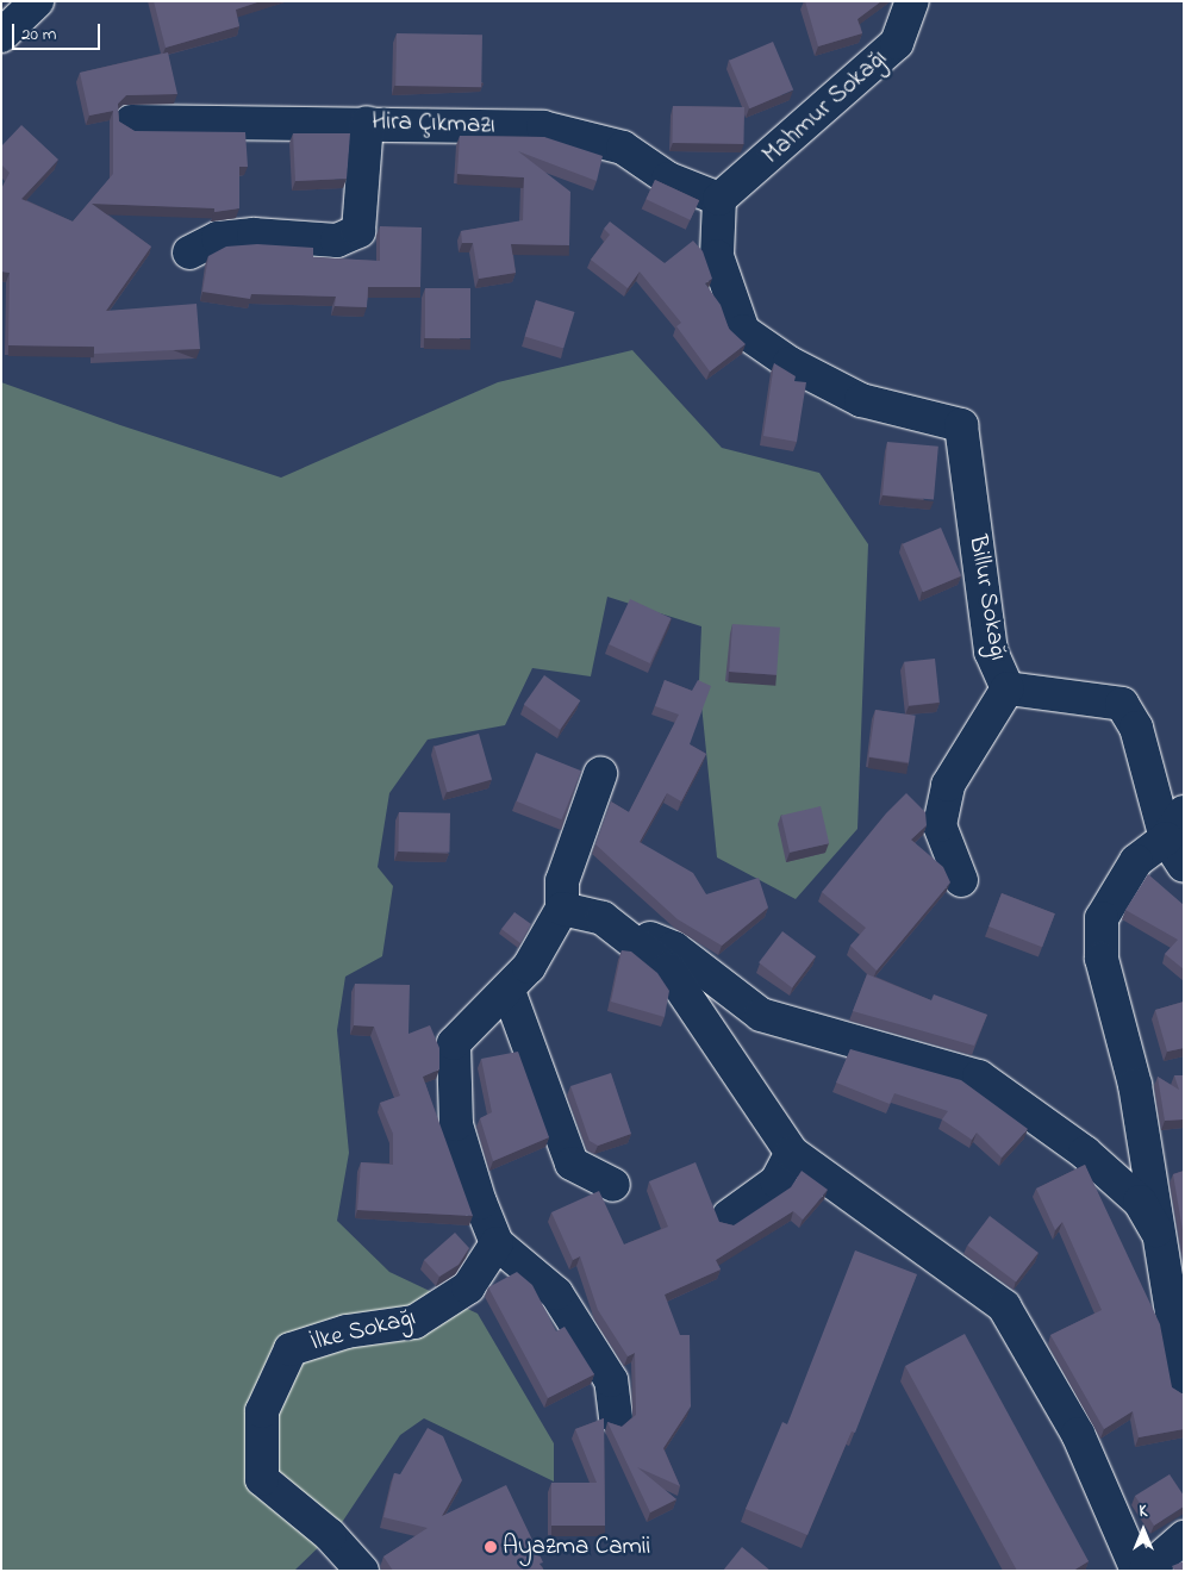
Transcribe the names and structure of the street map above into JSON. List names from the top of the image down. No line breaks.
{"streets":{"street":["Mahmur Sokağı","Hira Çıkmazı","Billur Sokağı","İlke Sokağı"]},"crossings":[["Mahmur Sokağı","Hira Çıkmazı"],["Mahmur Sokağı","Billur Sokağı"],["Hira Çıkmazı","Billur Sokağı"]],"places":["Ayazma Camii"],"scale_bar":"20 m","north":"top"}
